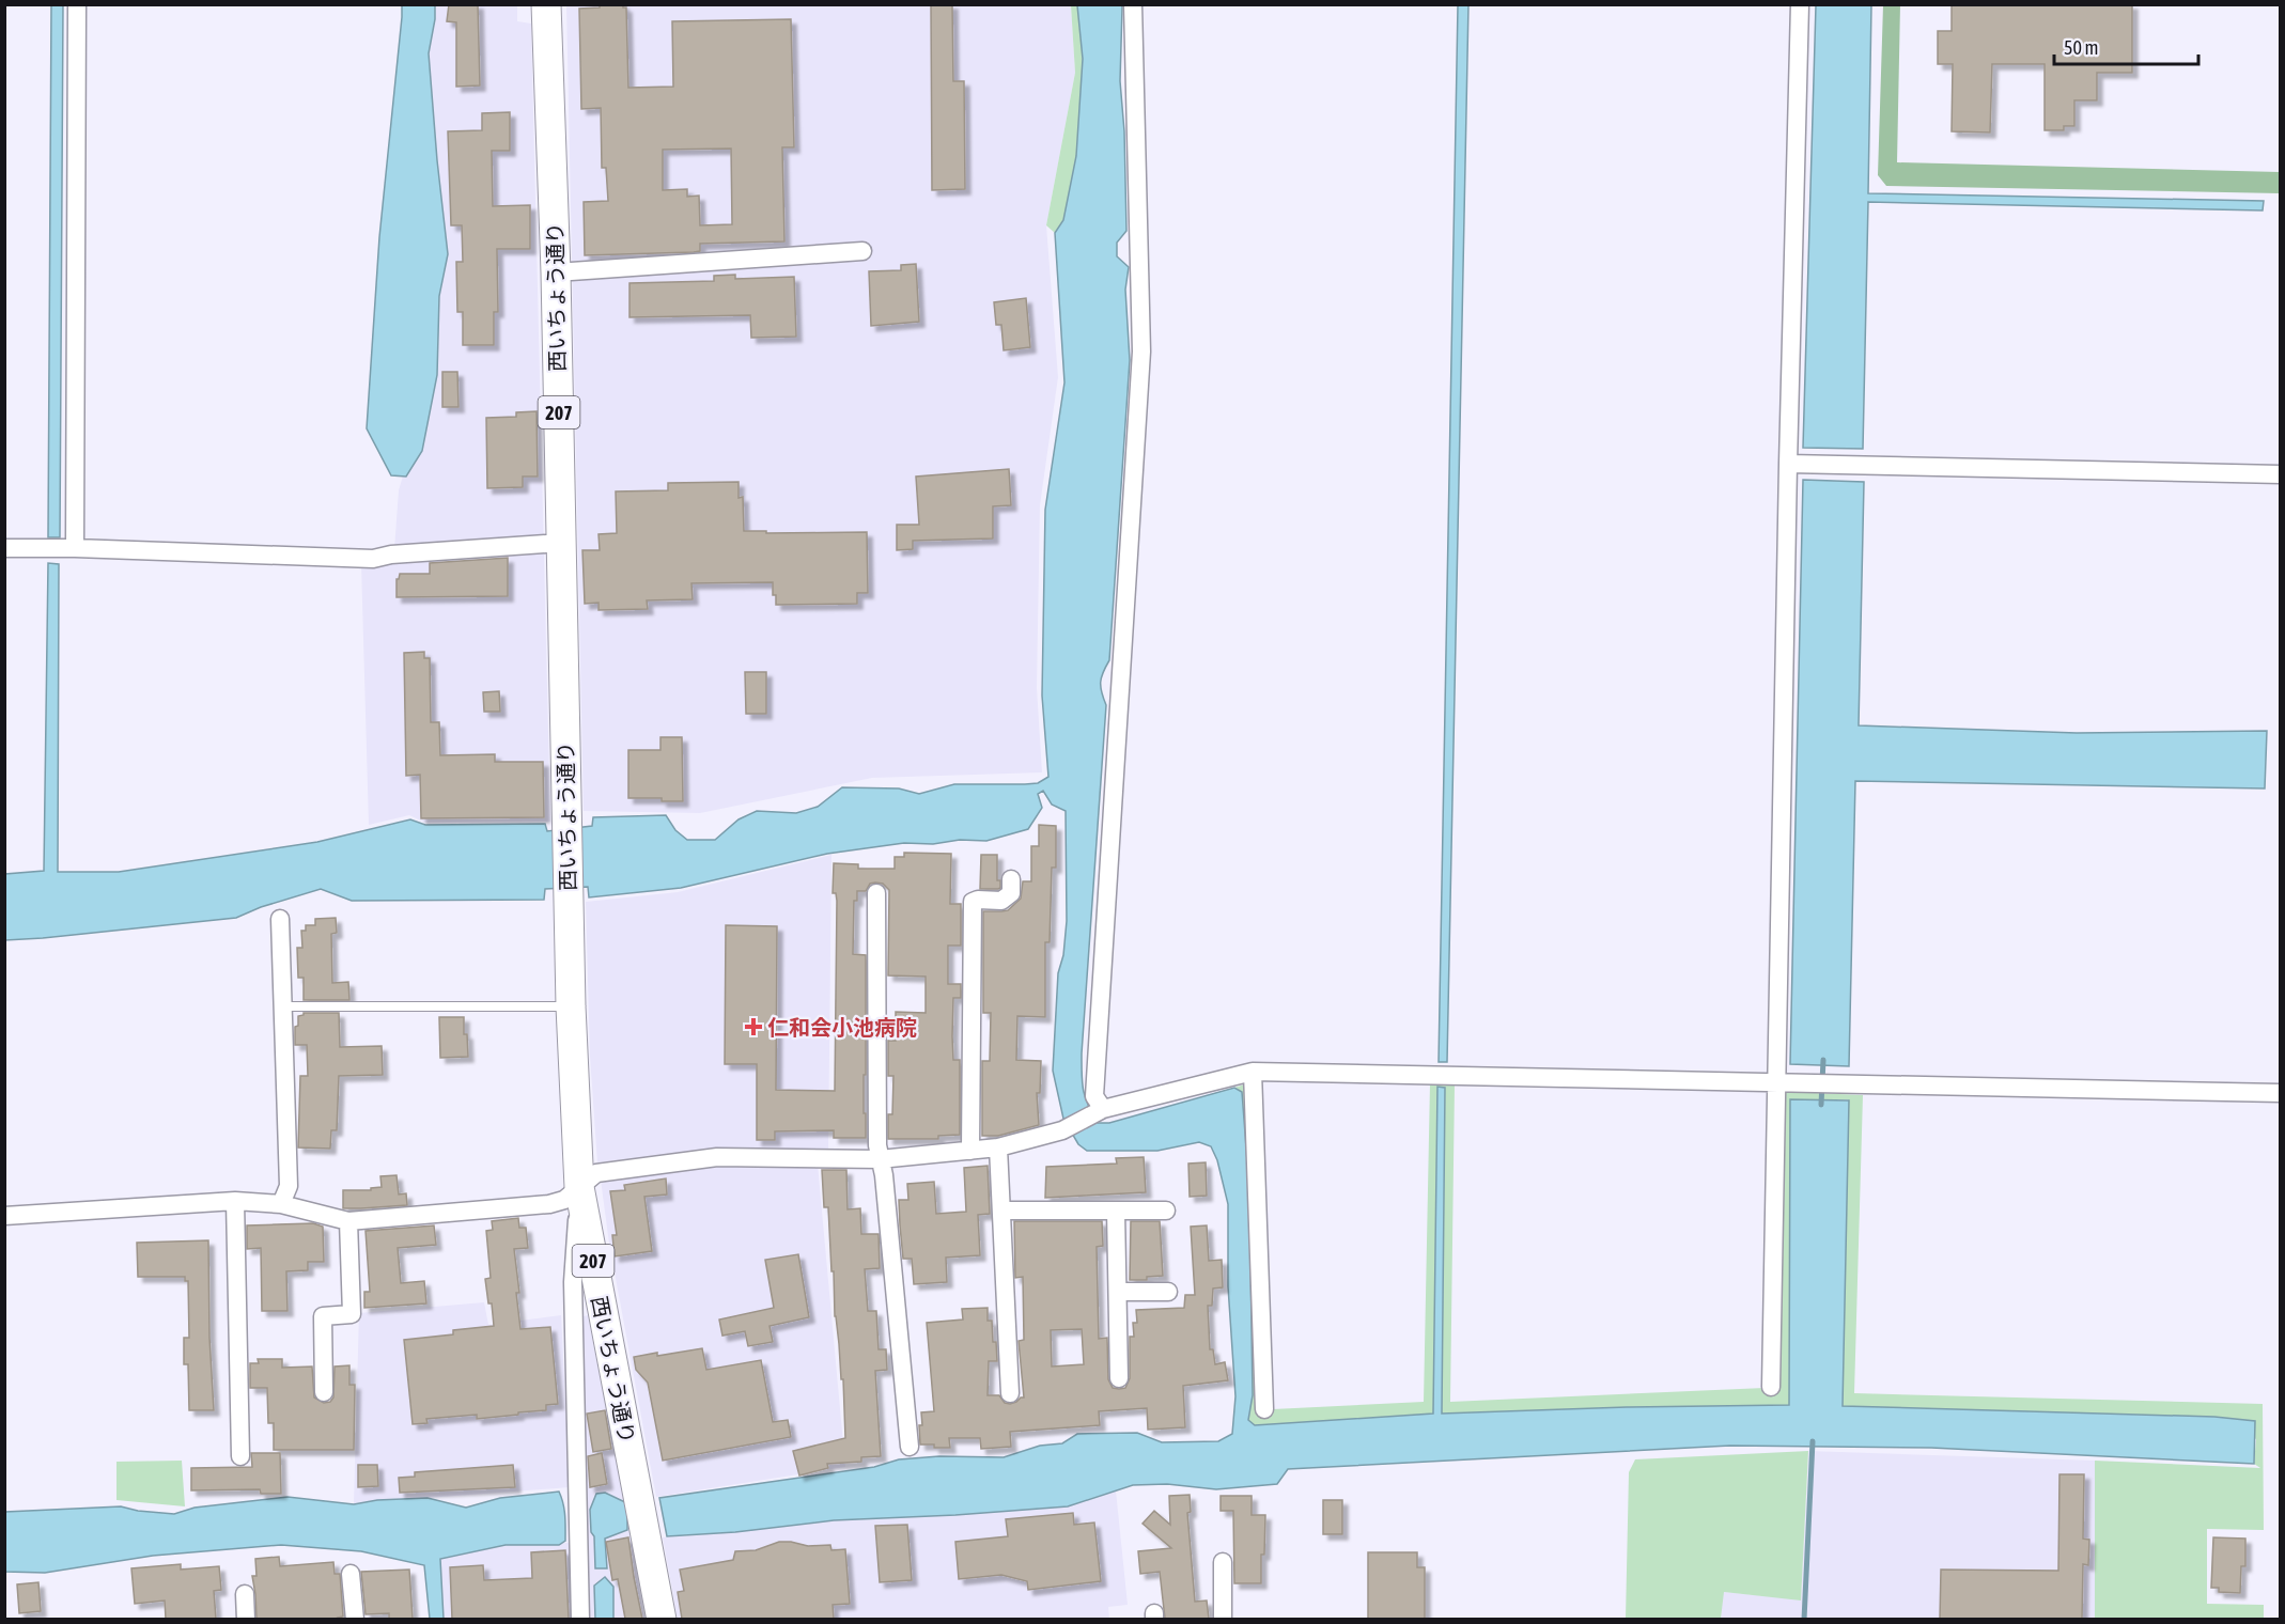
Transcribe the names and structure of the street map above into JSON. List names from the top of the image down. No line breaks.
{"streets":{"highway":["西いちょう通り","207"]},"places":{"health":["仁和会小池病院"]},"scale_bar":"50 m"}
